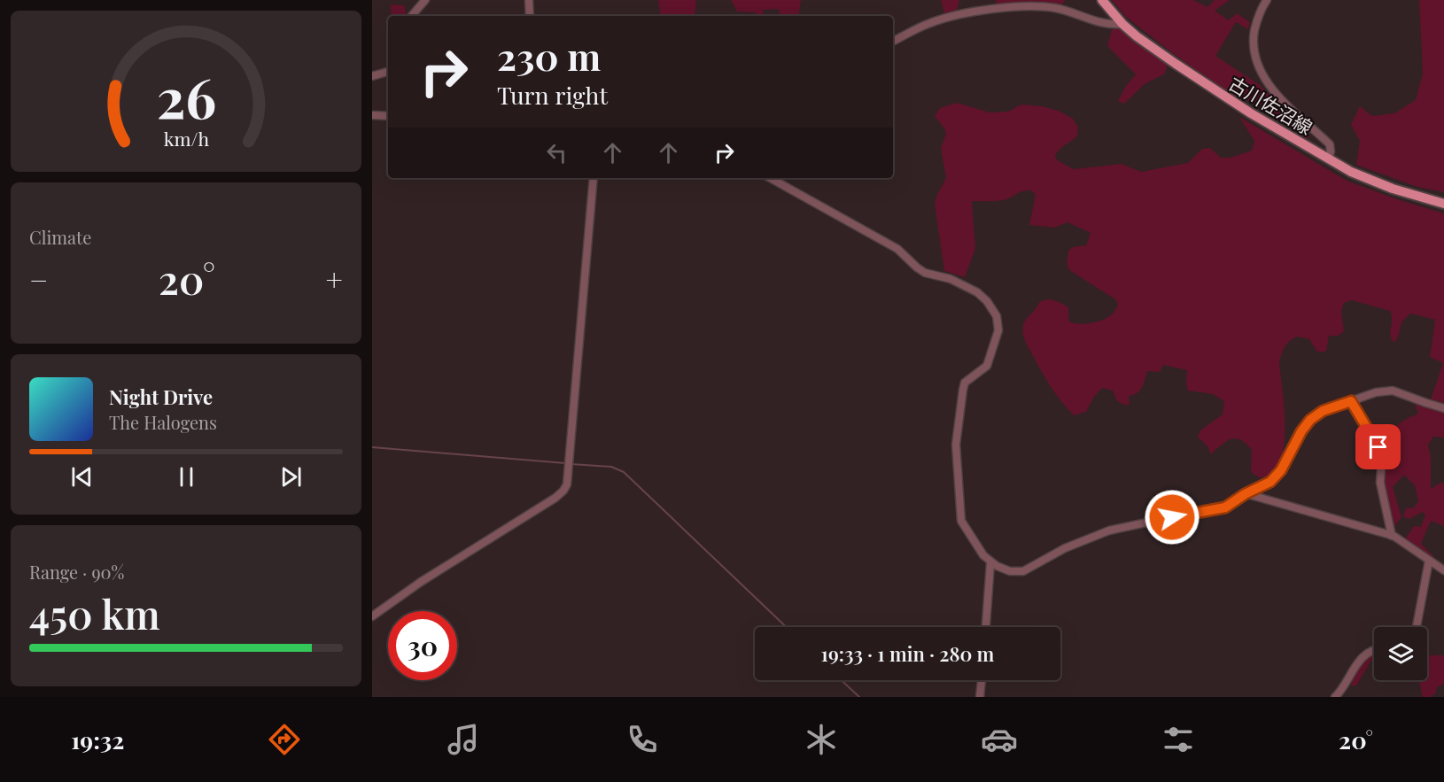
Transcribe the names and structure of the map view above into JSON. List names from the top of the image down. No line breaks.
{"streets":{"main road":["古川佐沼線"]},"page":{"turn":["230 m","Turn right"],"tile":["Climate",["Range · 90%","450 km"]],"heat":["−","20°","+"],"song":["Night Drive","The Halogens"],"limit":"30","trip":"19:33 · 1 min · 280 m","tabs":["19:32","20°"],"gauge":["26","km/h"]}}
